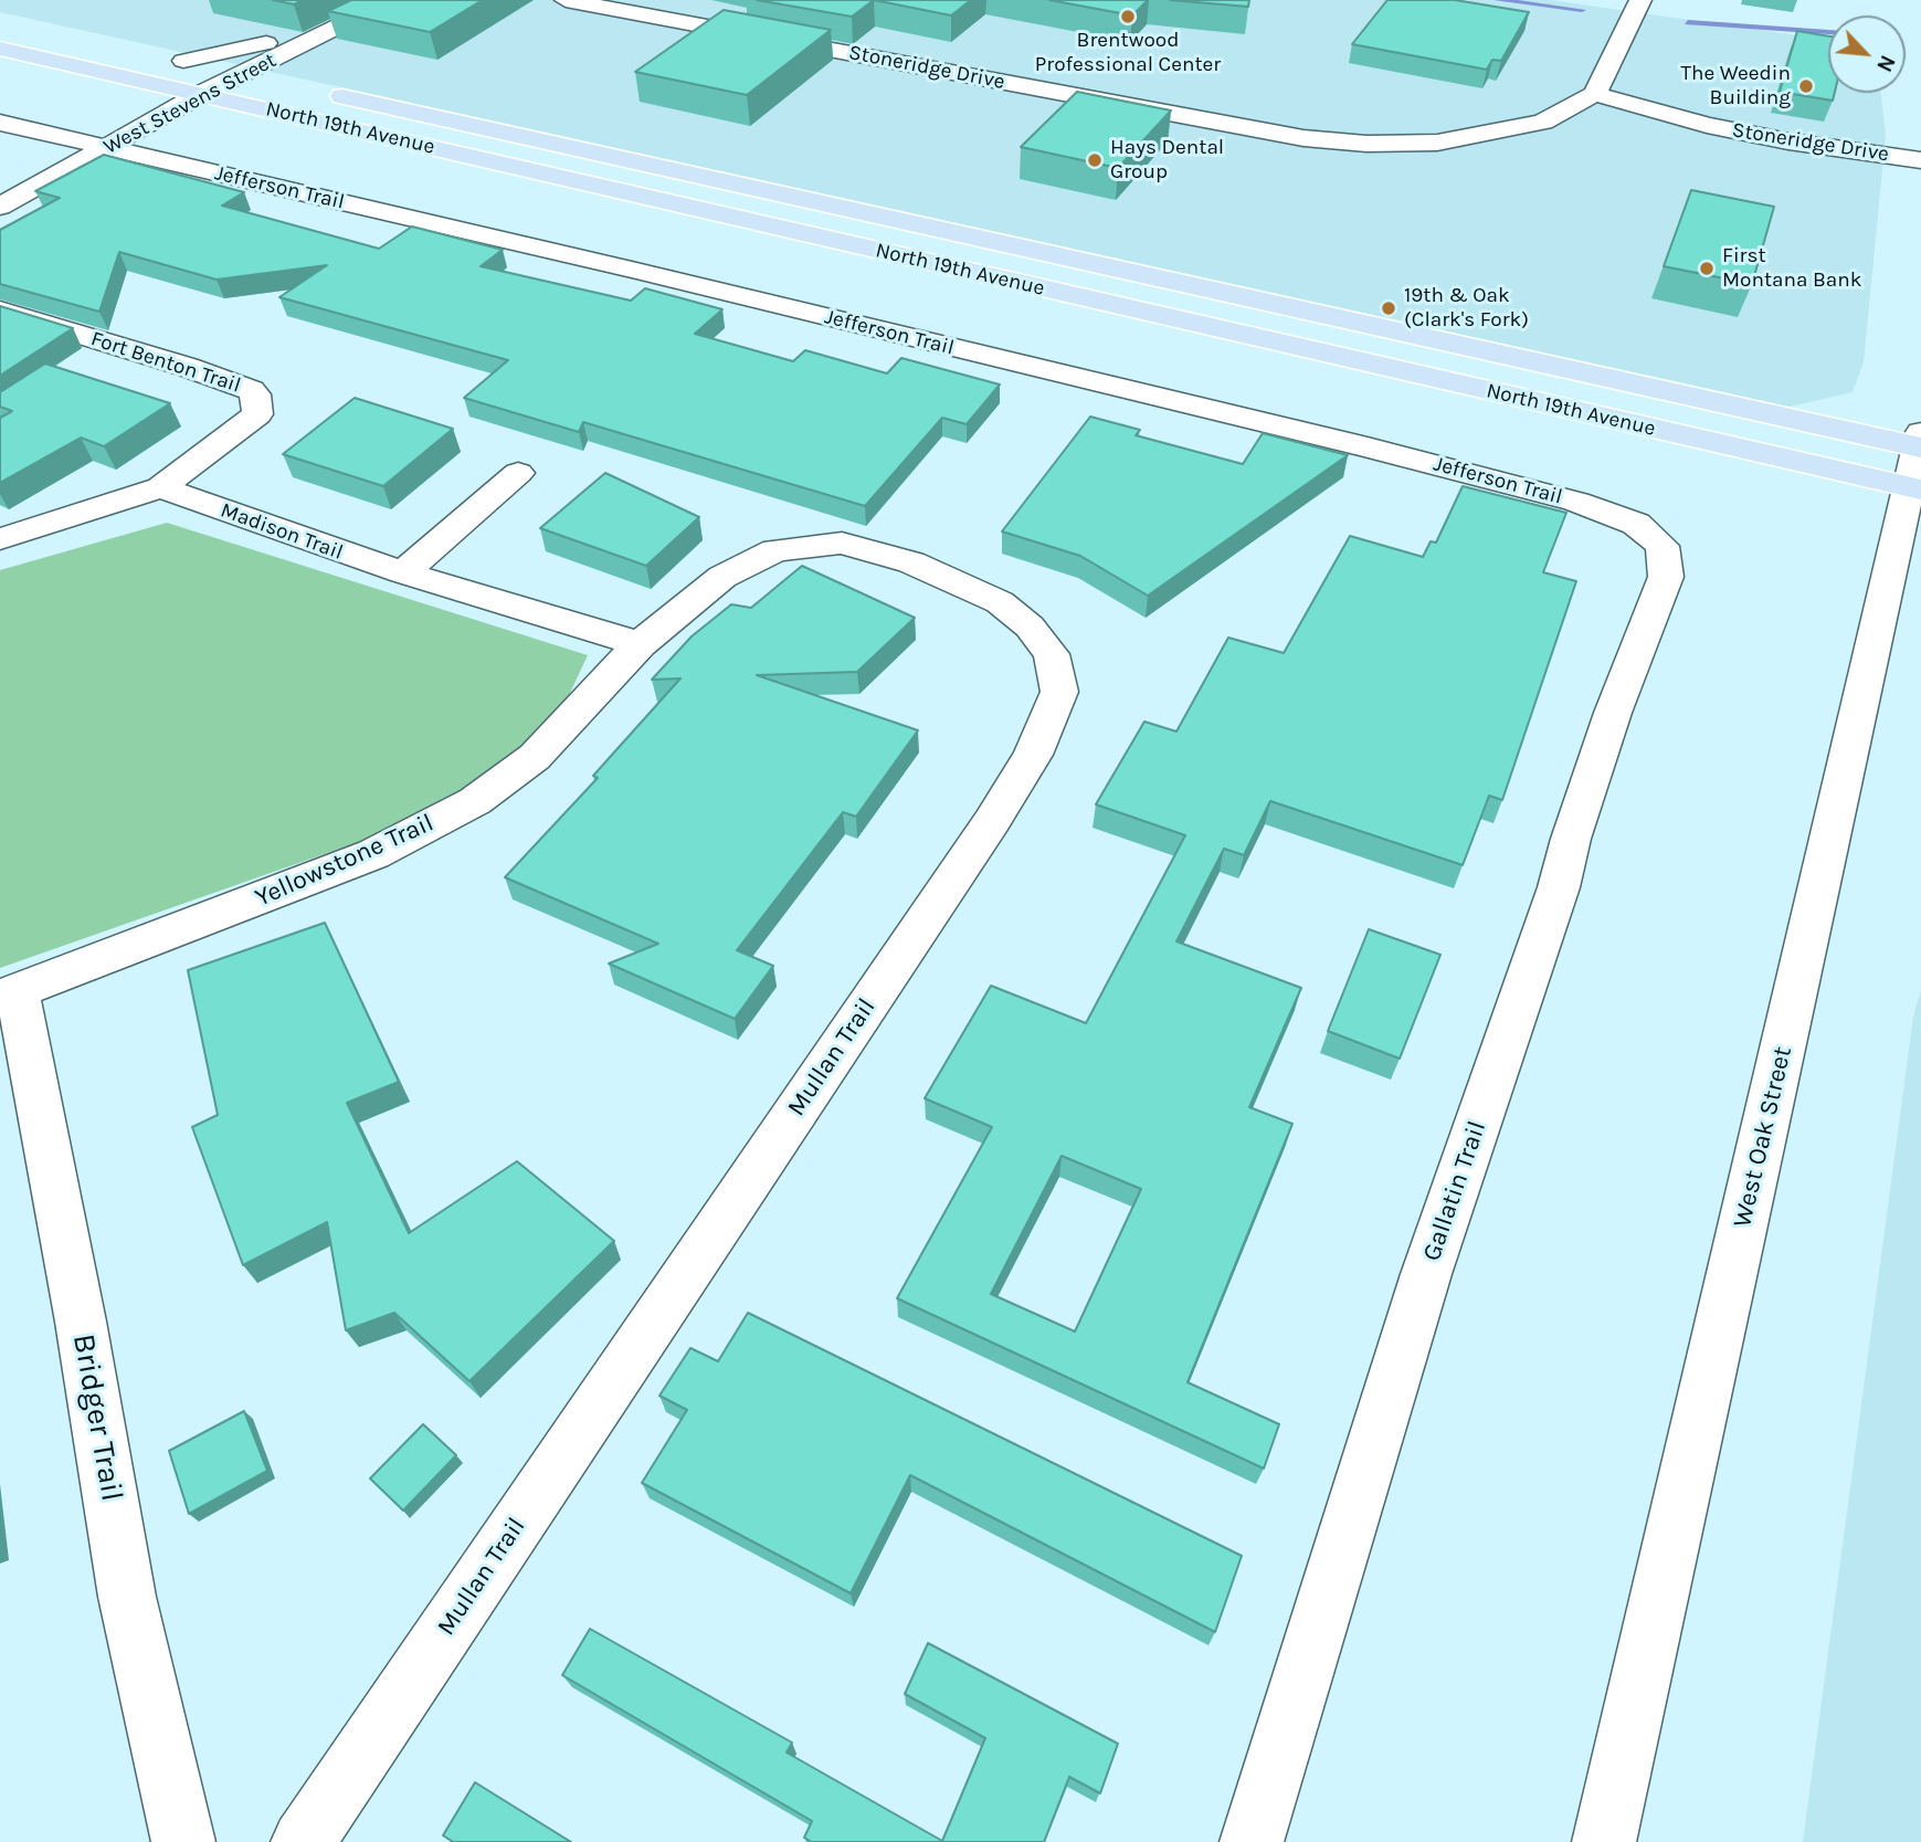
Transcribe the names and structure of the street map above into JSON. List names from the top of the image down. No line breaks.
{"streets":{"main road":["North 19th Avenue"],"street":["Stoneridge Drive","West Stevens Street","Jefferson Trail","Fort Benton Trail","Madison Trail","Yellowstone Trail","Mullan Trail","West Oak Street","Gallatin Trail","Bridger Trail"]},"crossings":[["West Stevens Street","North 19th Avenue"],["West Stevens Street","Jefferson Trail"],["North 19th Avenue","West Oak Street"],["Jefferson Trail","Gallatin Trail"],["Fort Benton Trail","Madison Trail"],["Madison Trail","Yellowstone Trail"],["Madison Trail","Mullan Trail"],["Yellowstone Trail","Mullan Trail"],["Yellowstone Trail","Bridger Trail"]],"places":["Brentwood Professional Center","The Weedin Building","Hays Dental Group","First Montana Bank","19th & Oak (Clark's Fork)"],"north":"bottom right"}
